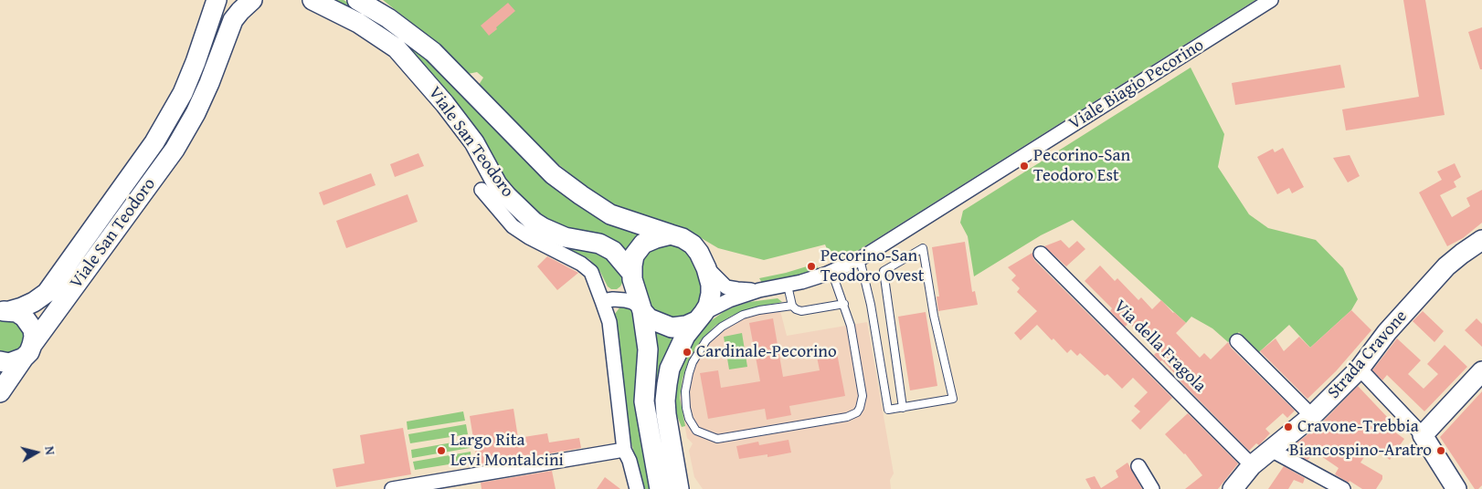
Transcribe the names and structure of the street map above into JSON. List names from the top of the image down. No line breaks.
{"streets":{"main road":["Viale San Teodoro","Strada Cravone"],"street":["Viale Biagio Pecorino","Via della Fragola"]},"crossings":[["Via della Fragola","Strada Cravone"]],"places":["Pecorino-San Teodoro Est","Pecorino-San Teodoro Ovest","Cardinale-Pecorino","Cravone-Trebbia","Largo Rita Levi Montalcini","Biancospino-Aratro"],"north":"right"}
